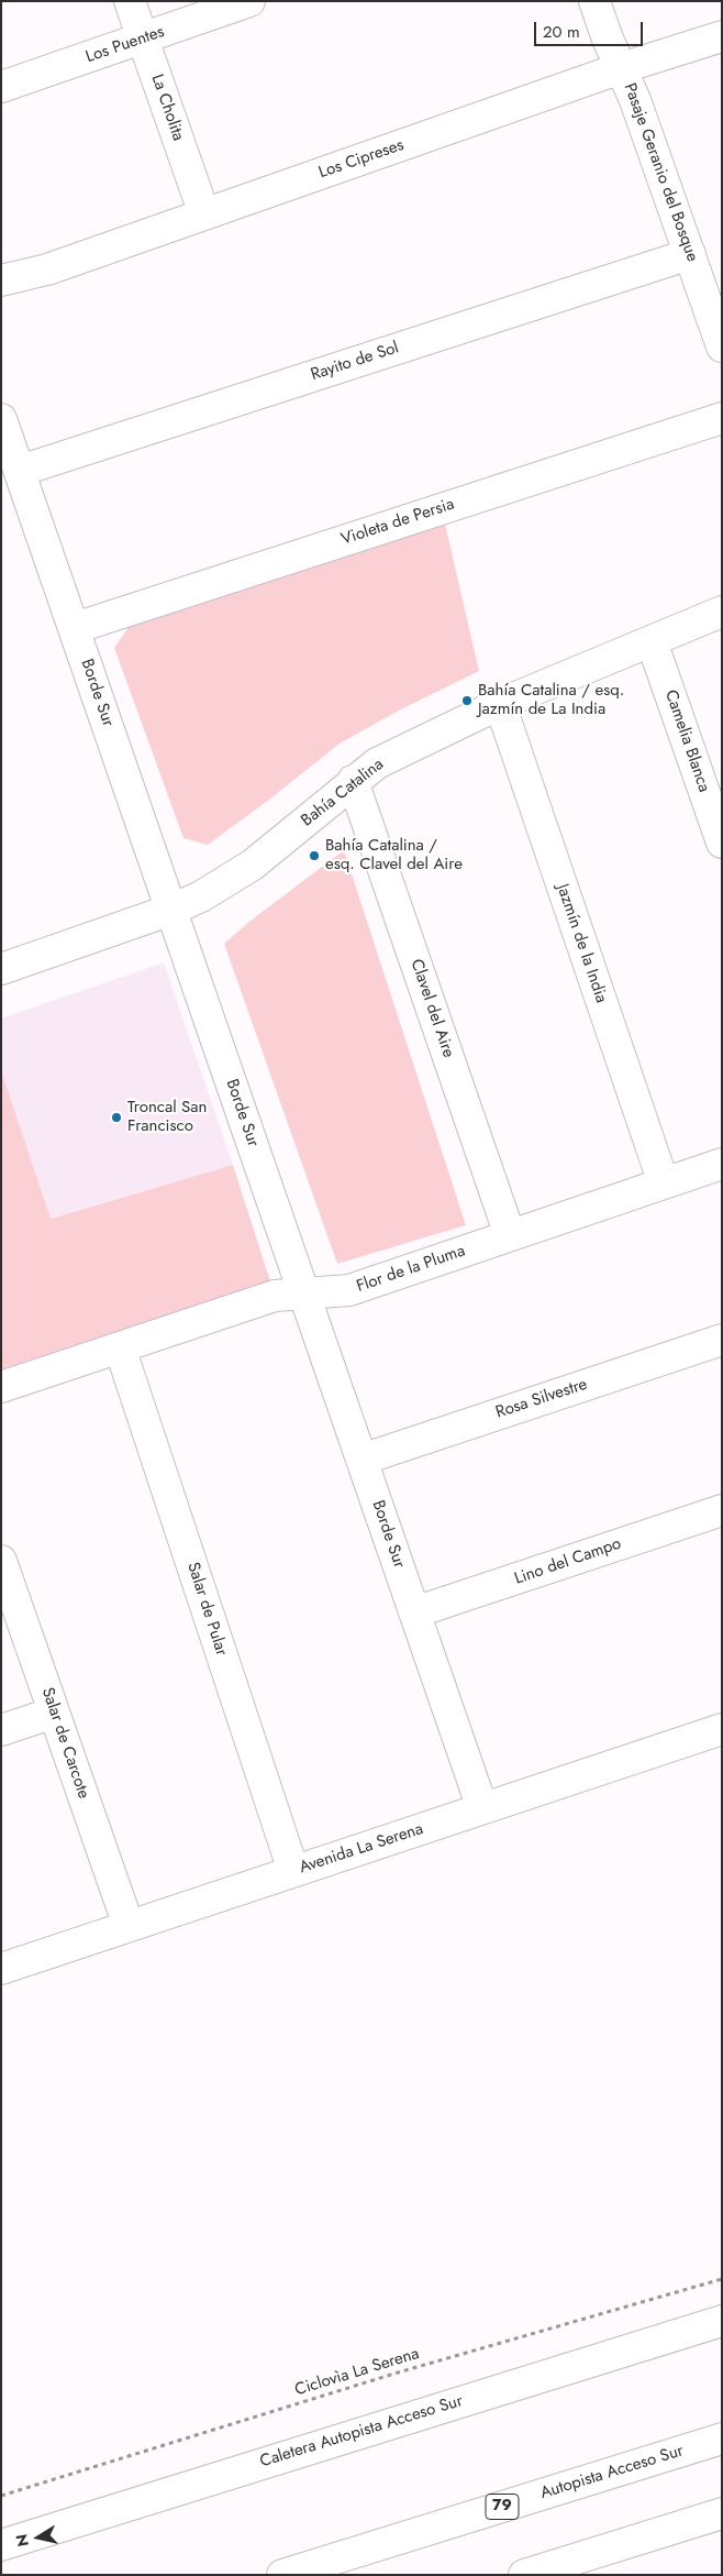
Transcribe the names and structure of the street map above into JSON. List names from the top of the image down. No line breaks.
{"streets":{"main road":["Los Puentes","La Cholita","Los Cipreses","Pasaje Geranio del Bosque","Rayito de Sol","Violeta de Persia","Borde Sur","Camelia Blanca","Bahía Catalina","Jazmín de la India","Clavel del Aire","Flor de la Pluma","Rosa Silvestre","Lino del Campo","Salar de Pular","Salar de Carcote","Avenida La Serena","Caletera Autopista Acceso Sur","Autopista Acceso Sur","79"],"path":["Ciclovìa La Serena"]},"crossings":[["Los Puentes","La Cholita"],["La Cholita","Los Cipreses"],["Los Cipreses","Pasaje Geranio del Bosque"],["Pasaje Geranio del Bosque","Rayito de Sol"],["Rayito de Sol","Borde Sur"],["Violeta de Persia","Borde Sur"],["Borde Sur","Bahía Catalina"],["Borde Sur","Flor de la Pluma"],["Borde Sur","Rosa Silvestre"],["Borde Sur","Lino del Campo"],["Borde Sur","Avenida La Serena"],["Camelia Blanca","Bahía Catalina"],["Bahía Catalina","Jazmín de la India"],["Bahía Catalina","Clavel del Aire"],["Jazmín de la India","Flor de la Pluma"],["Clavel del Aire","Flor de la Pluma"],["Flor de la Pluma","Salar de Pular"],["Salar de Pular","Avenida La Serena"],["Salar de Carcote","Avenida La Serena"]],"places":["Bahía Catalina / esq. Jazmín de La India","Bahía Catalina / esq. Clavel del Aire","Troncal San Francisco"],"scale_bar":"20 m","north":"left"}
